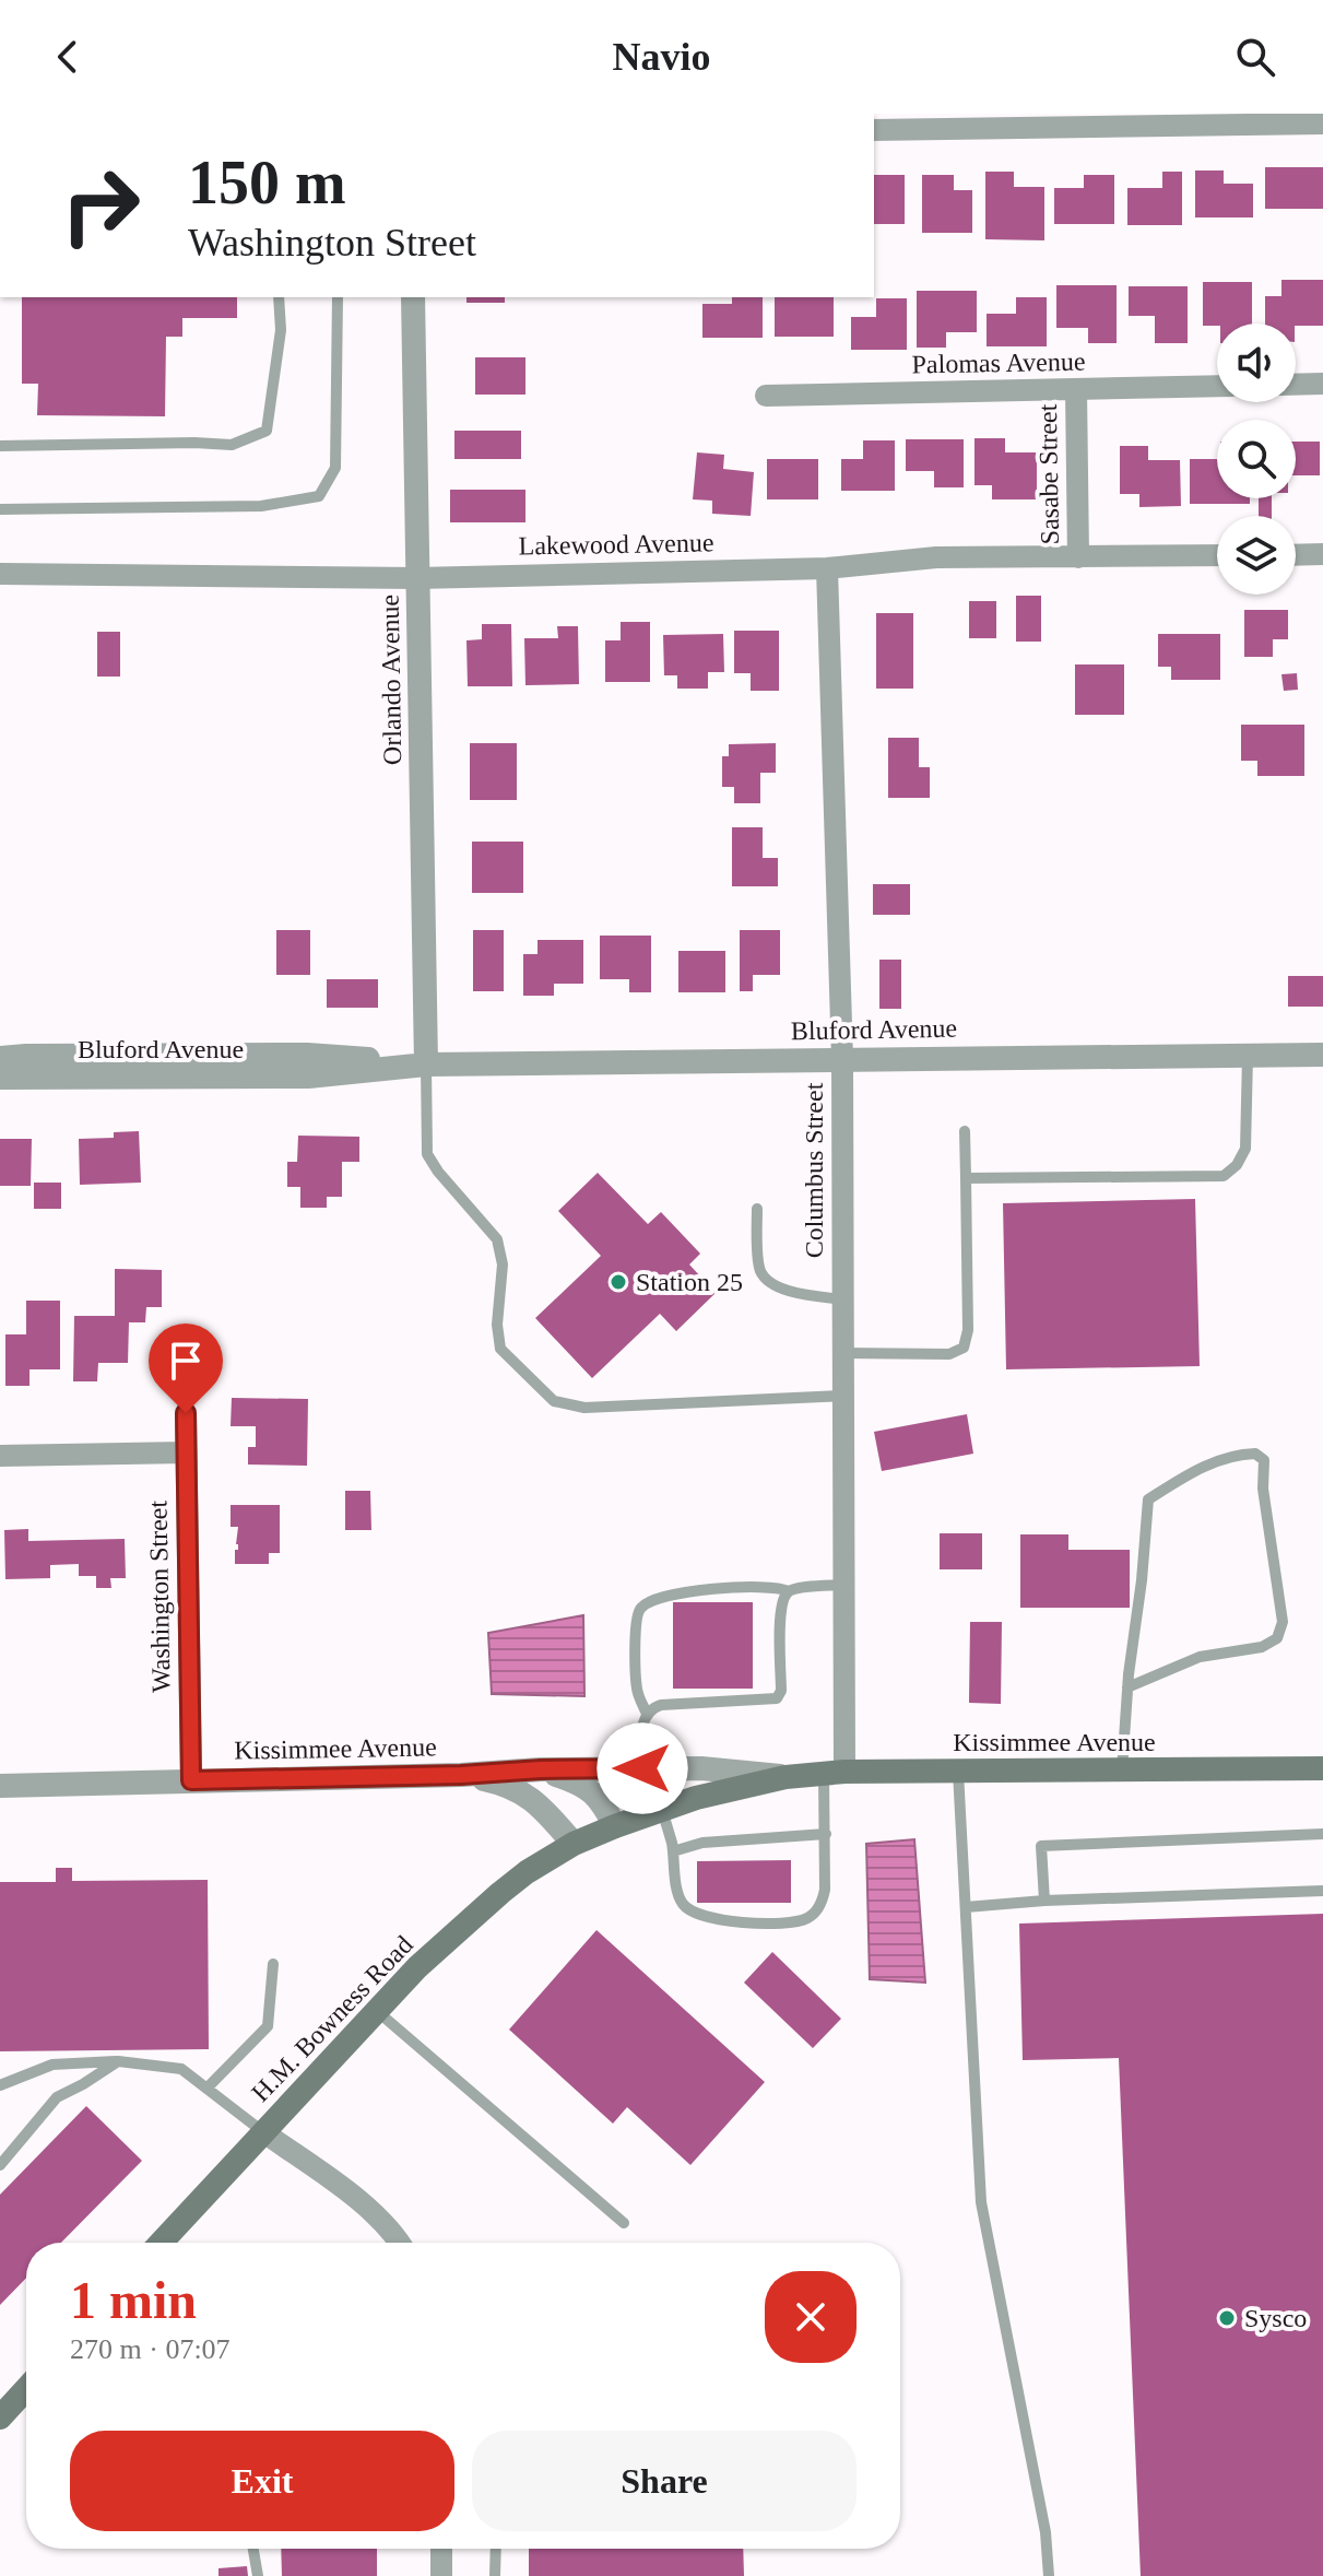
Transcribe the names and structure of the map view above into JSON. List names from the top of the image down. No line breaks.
{"streets":{"main road":["Kissimmee Avenue","H.M. Bowness Road"],"street":["Palomas Avenue","Sasabe Street","Lakewood Avenue","Orlando Avenue","Bluford Avenue","Columbus Street","Washington Street"]},"crossings":[["Palomas Avenue","Sasabe Street"],["Sasabe Street","Lakewood Avenue"],["Lakewood Avenue","Orlando Avenue"],["Lakewood Avenue","Columbus Street"],["Orlando Avenue","Bluford Avenue"],["Bluford Avenue","Columbus Street"],["Columbus Street","Kissimmee Avenue"],["Washington Street","Kissimmee Avenue"],["Kissimmee Avenue","H.M. Bowness Road"]],"places":["Station 25","Sysco"],"page":{"header":"Navio","turn":["150 m","Washington Street"],"heading":["1 min","270 m · 07:07"],"buttons":["Exit","Share"]}}
